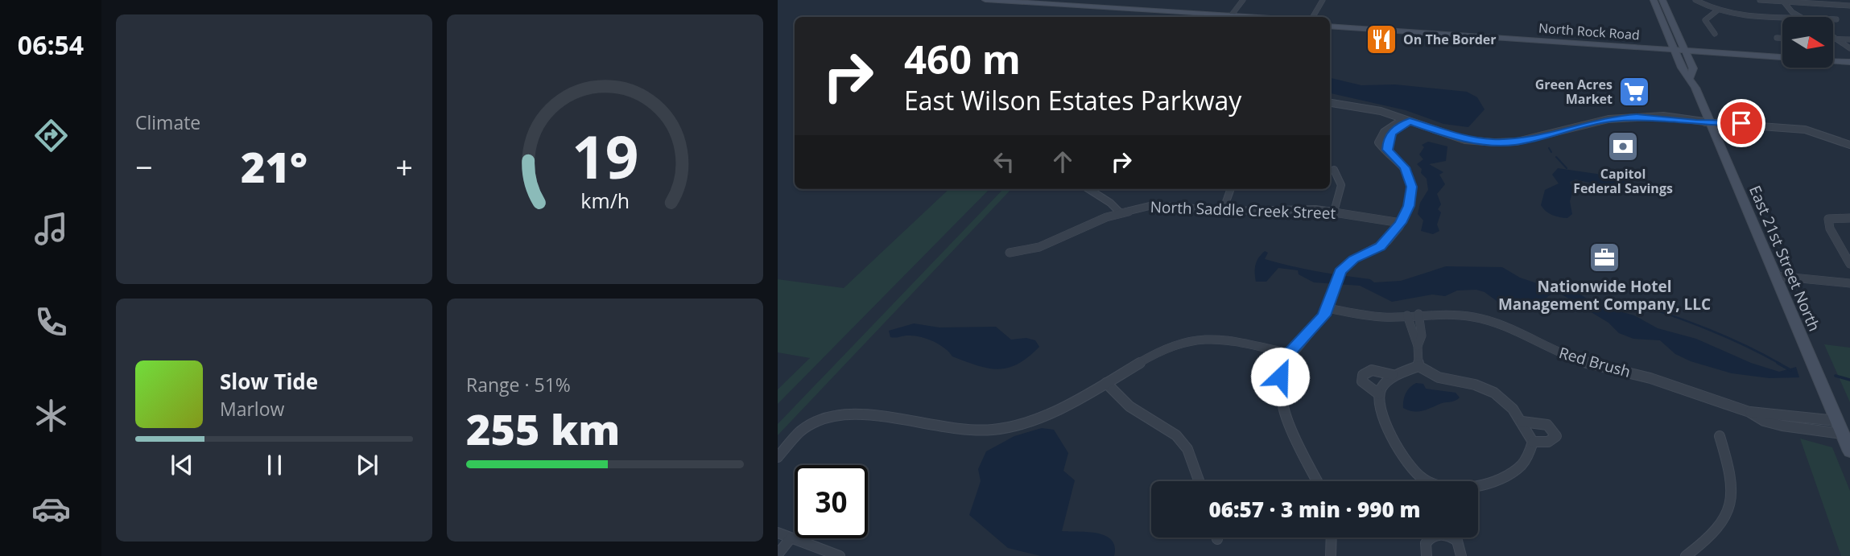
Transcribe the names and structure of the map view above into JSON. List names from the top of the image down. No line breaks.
{"streets":{"main road":["North Rock Road","East 21st Street North"],"street":["North Saddle Creek Street","Red Brush"]},"crossings":[["North Rock Road","East 21st Street North"],["East 21st Street North","Red Brush"]],"places":{"restaurant":["On The Border"],"supermarket":["Green Acres Market"],"bank":["Capitol Federal Savings"],"office":["Nationwide Hotel Management Company, LLC"]},"north":"right","page":{"tabs":"06:54","tile":["Climate",["Range · 51%","255 km"]],"turn":["460 m","East Wilson Estates Parkway"],"heat":["−","21°","+"],"song":["Slow Tide","Marlow"],"limit":"30","trip":"06:57 · 3 min · 990 m","gauge":["19","km/h"]}}
